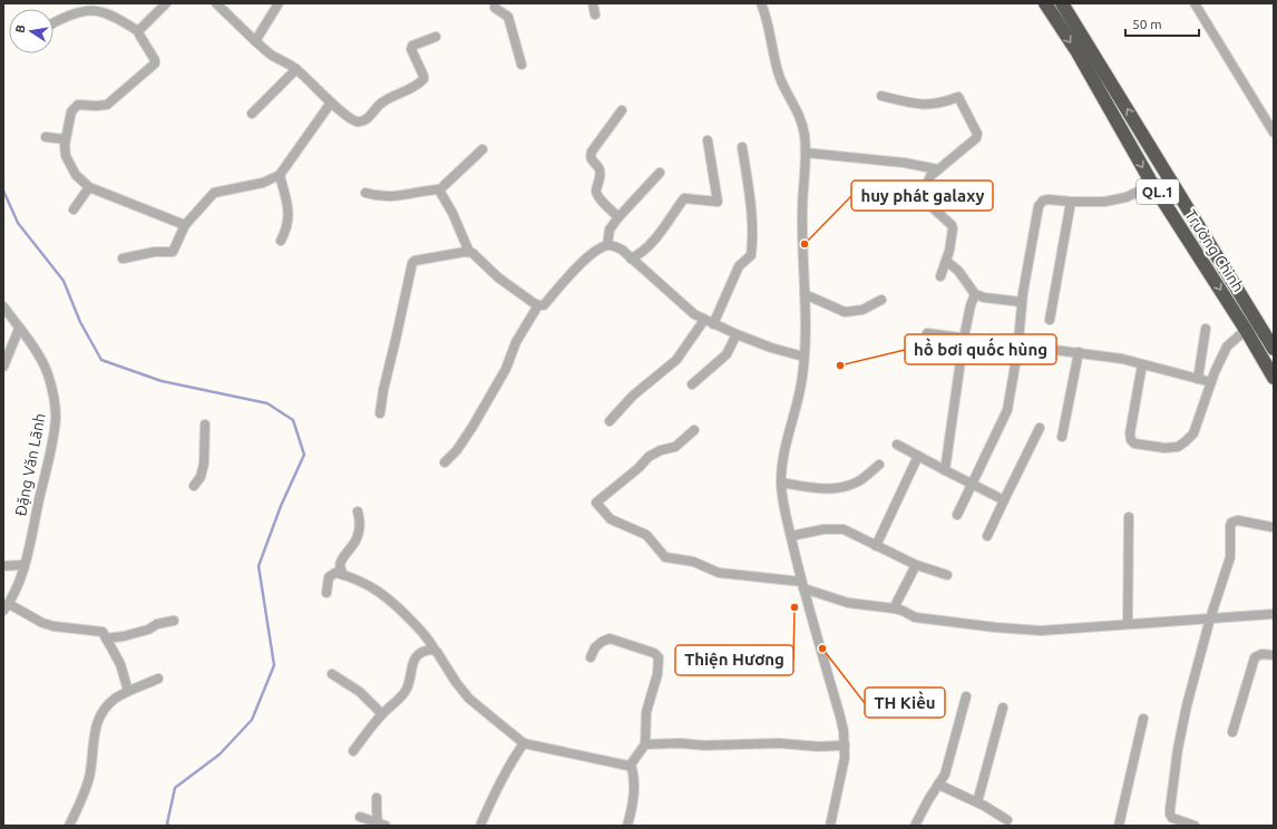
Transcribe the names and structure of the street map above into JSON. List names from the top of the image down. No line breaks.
{"streets":{"highway":["QL.1","Trường Chinh"],"street":["Đặng Văn Lãnh"]},"places":["huy phát galaxy","hồ bơi quốc hùng","Thiện Hương","TH Kiều"],"scale_bar":"50 m","north":"left"}
